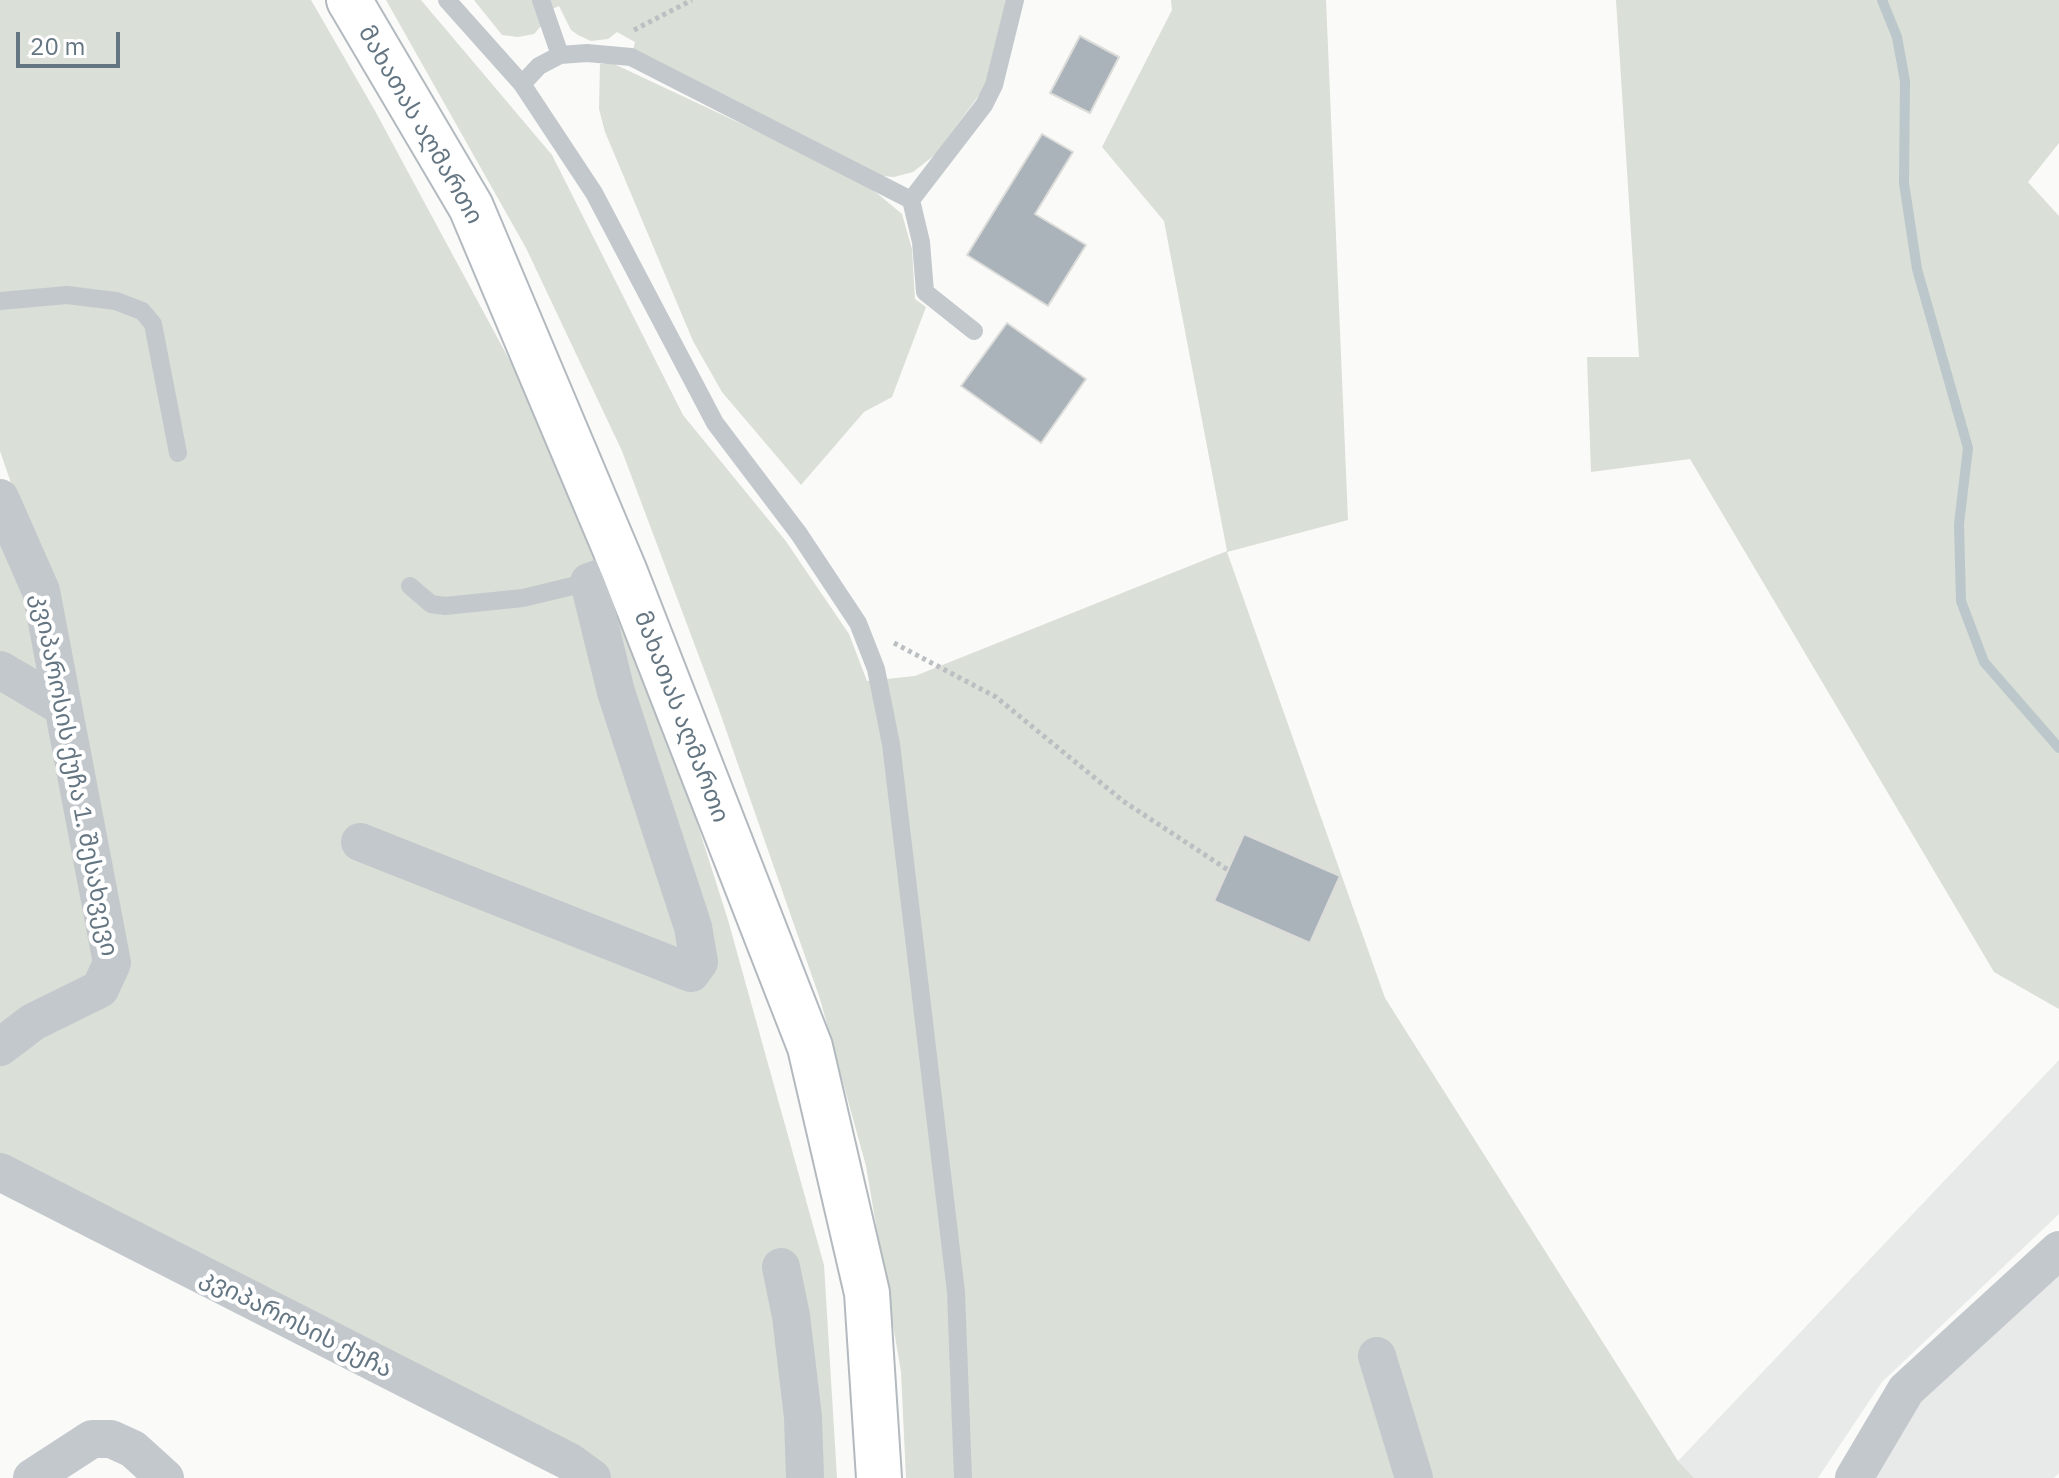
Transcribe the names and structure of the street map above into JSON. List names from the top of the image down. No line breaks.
{"streets":{"main road":["მახათას აღმართი"],"street":["კვიპაროსის ქუჩა 1. შესახვევი","კვიპაროსის ქუჩა"]},"scale_bar":"20 m"}
